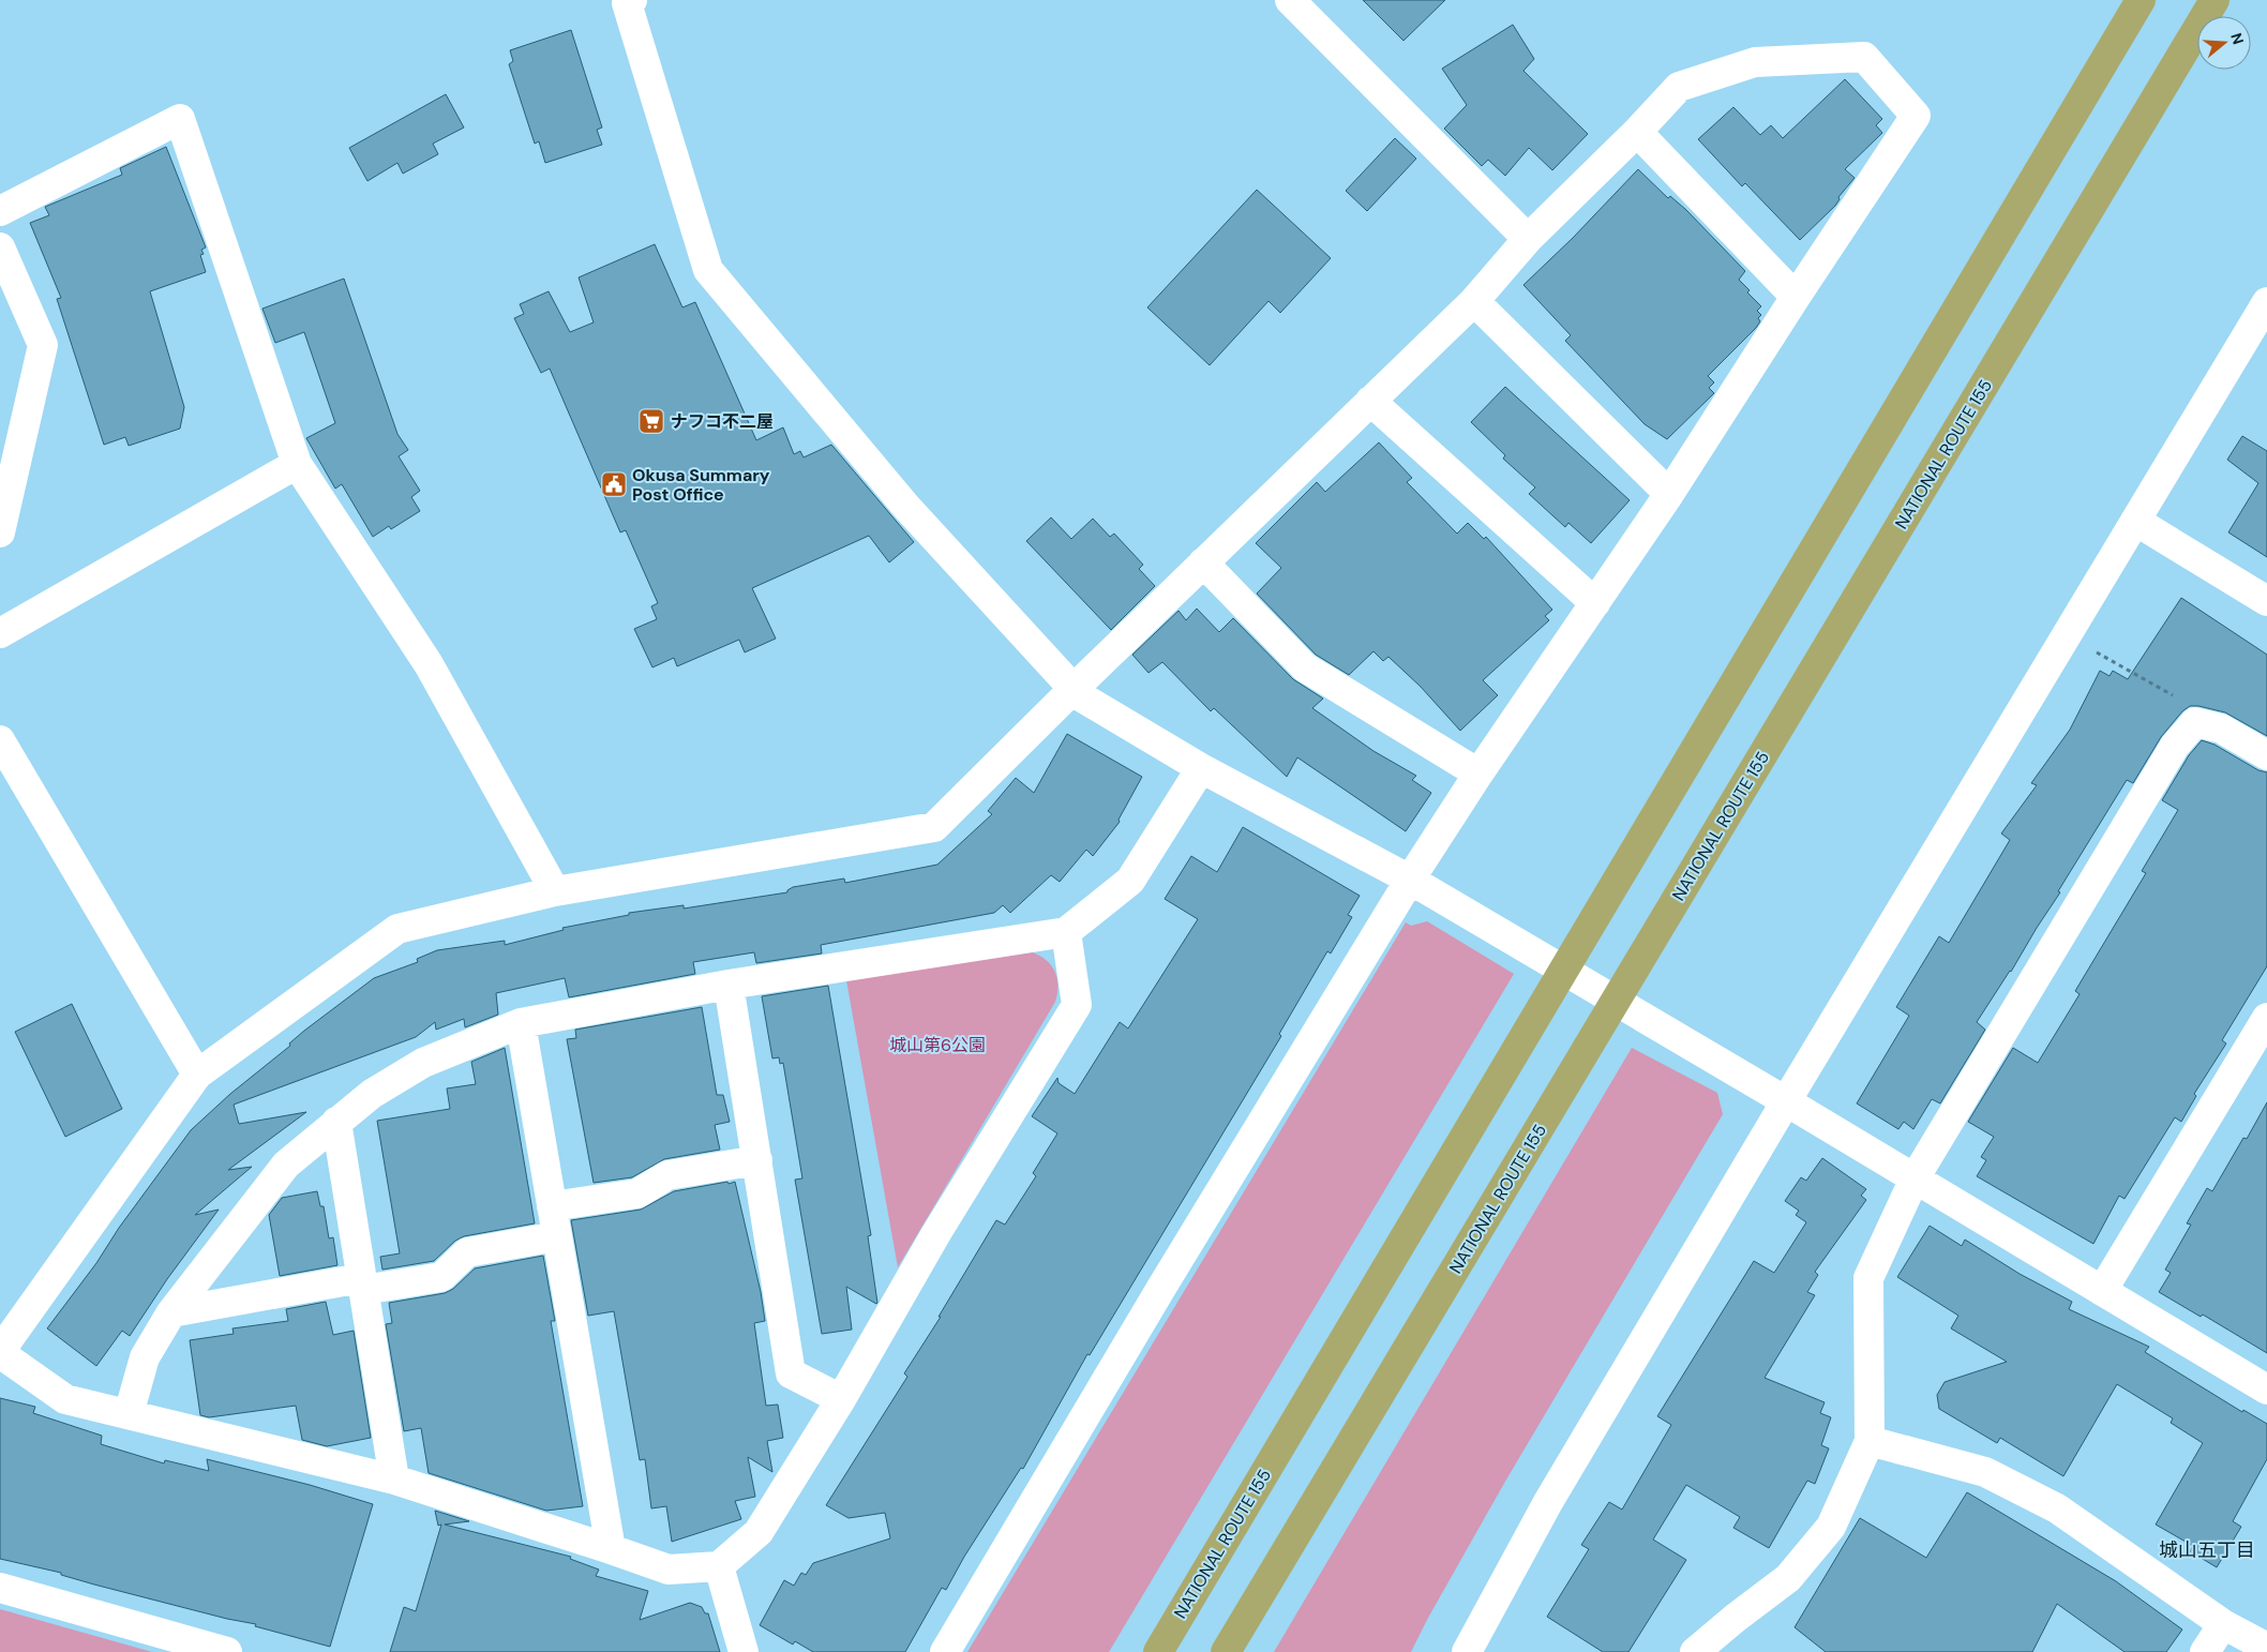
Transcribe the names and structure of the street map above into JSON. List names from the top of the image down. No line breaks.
{"streets":{"highway":["NATIONAL ROUTE 155"]},"districts":["城山五丁目"],"parks":["城山第6公園"],"places":{"supermarket":["ナフコ不二屋"],"public building":["Okusa Summary Post Office"]},"north":"right"}
